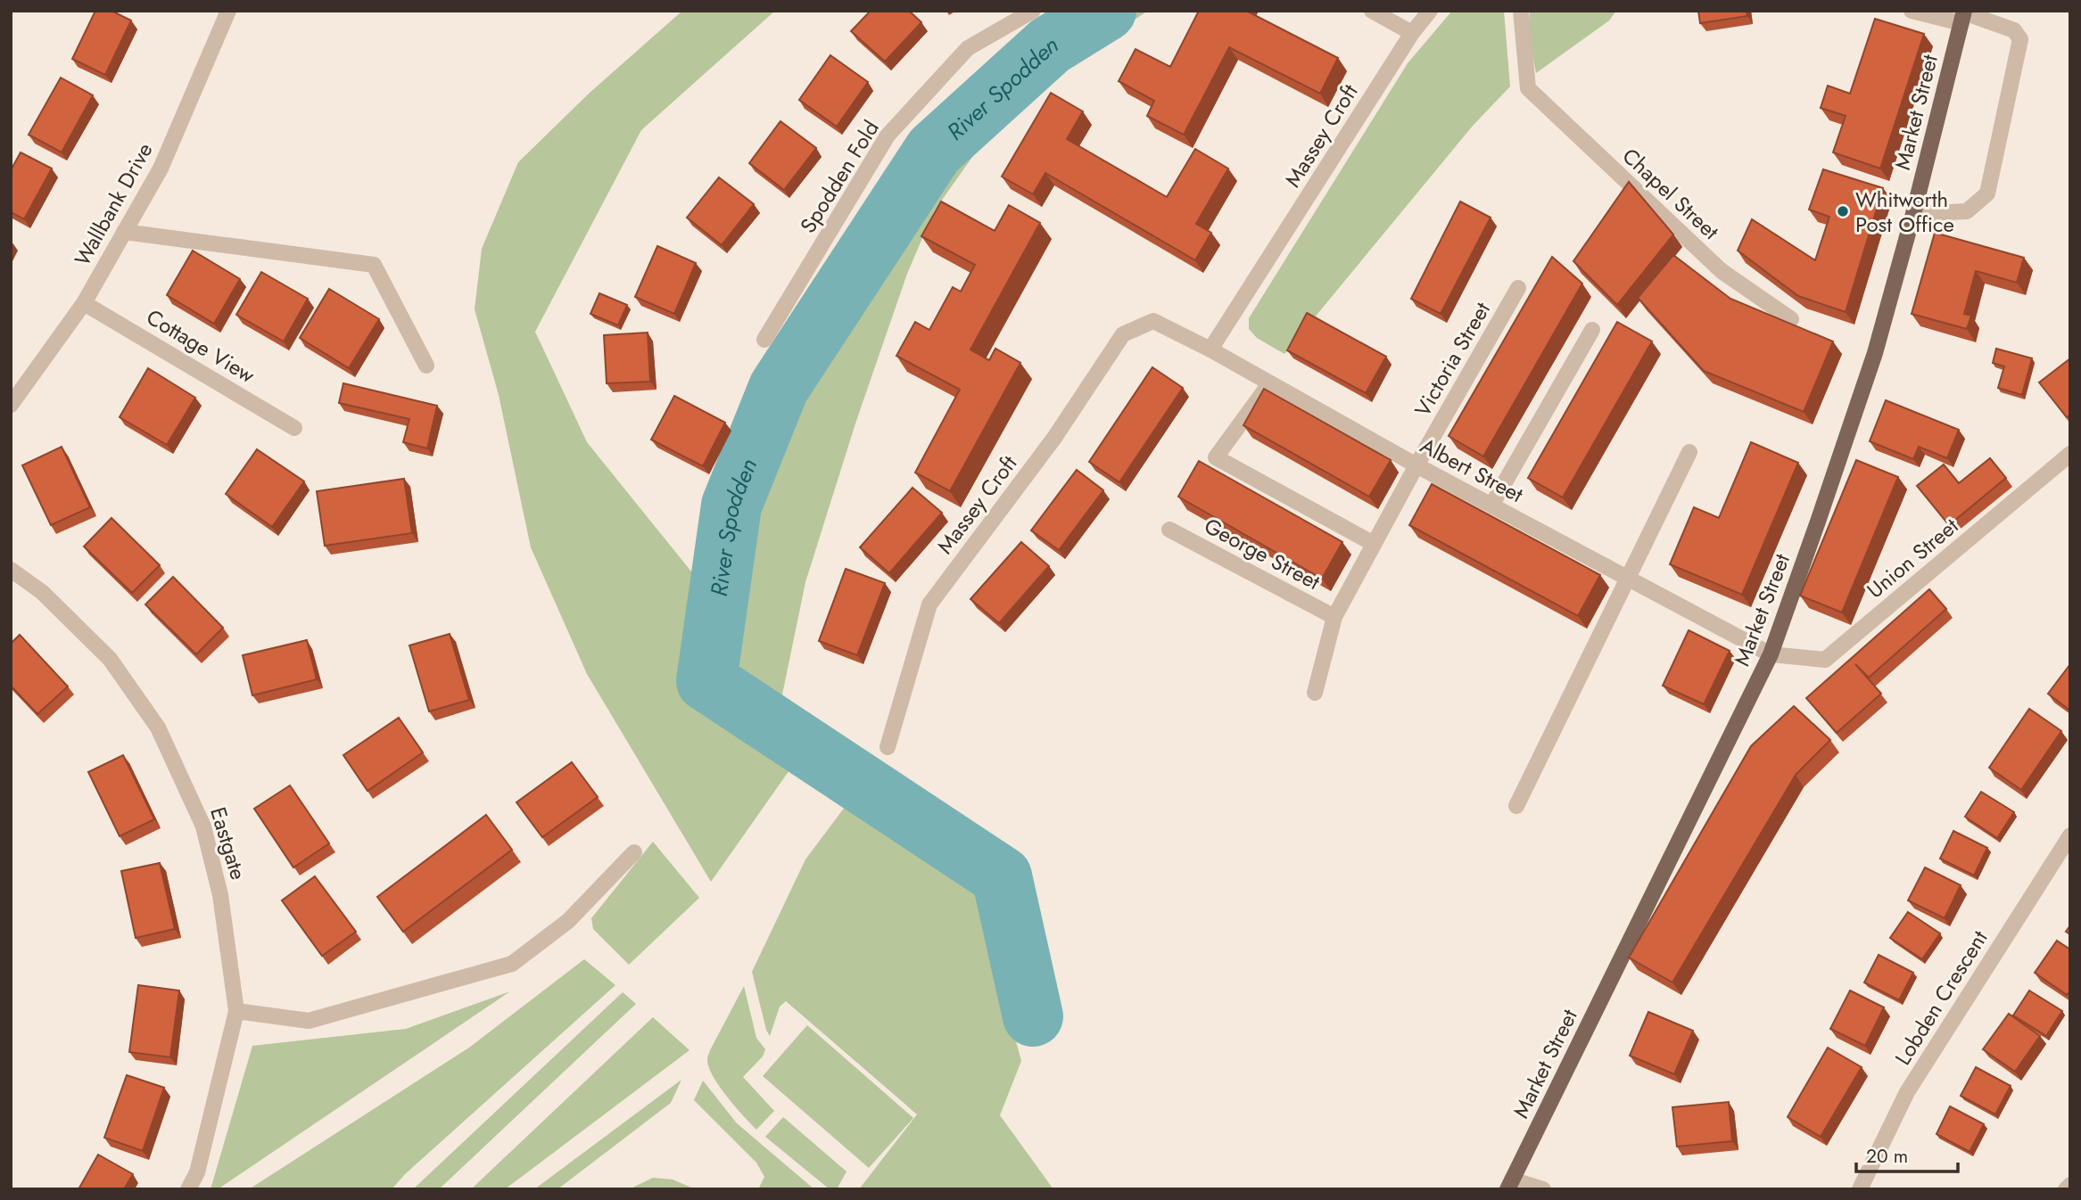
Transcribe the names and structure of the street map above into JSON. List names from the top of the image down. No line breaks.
{"streets":{"main road":["Market Street"],"street":["Massey Croft","Spodden Fold","Chapel Street","Wallbank Drive","Cottage View","Victoria Street","Albert Street","George Street","Union Street","Eastgate","Lobden Crescent"]},"crossings":[["Market Street","Albert Street"],["Market Street","Union Street"],["Massey Croft","Albert Street"],["Wallbank Drive","Cottage View"],["Victoria Street","Albert Street"],["Victoria Street","George Street"],["Albert Street","Union Street"]],"water":["River Spodden"],"places":["Whitworth Post Office"],"scale_bar":"20 m"}
